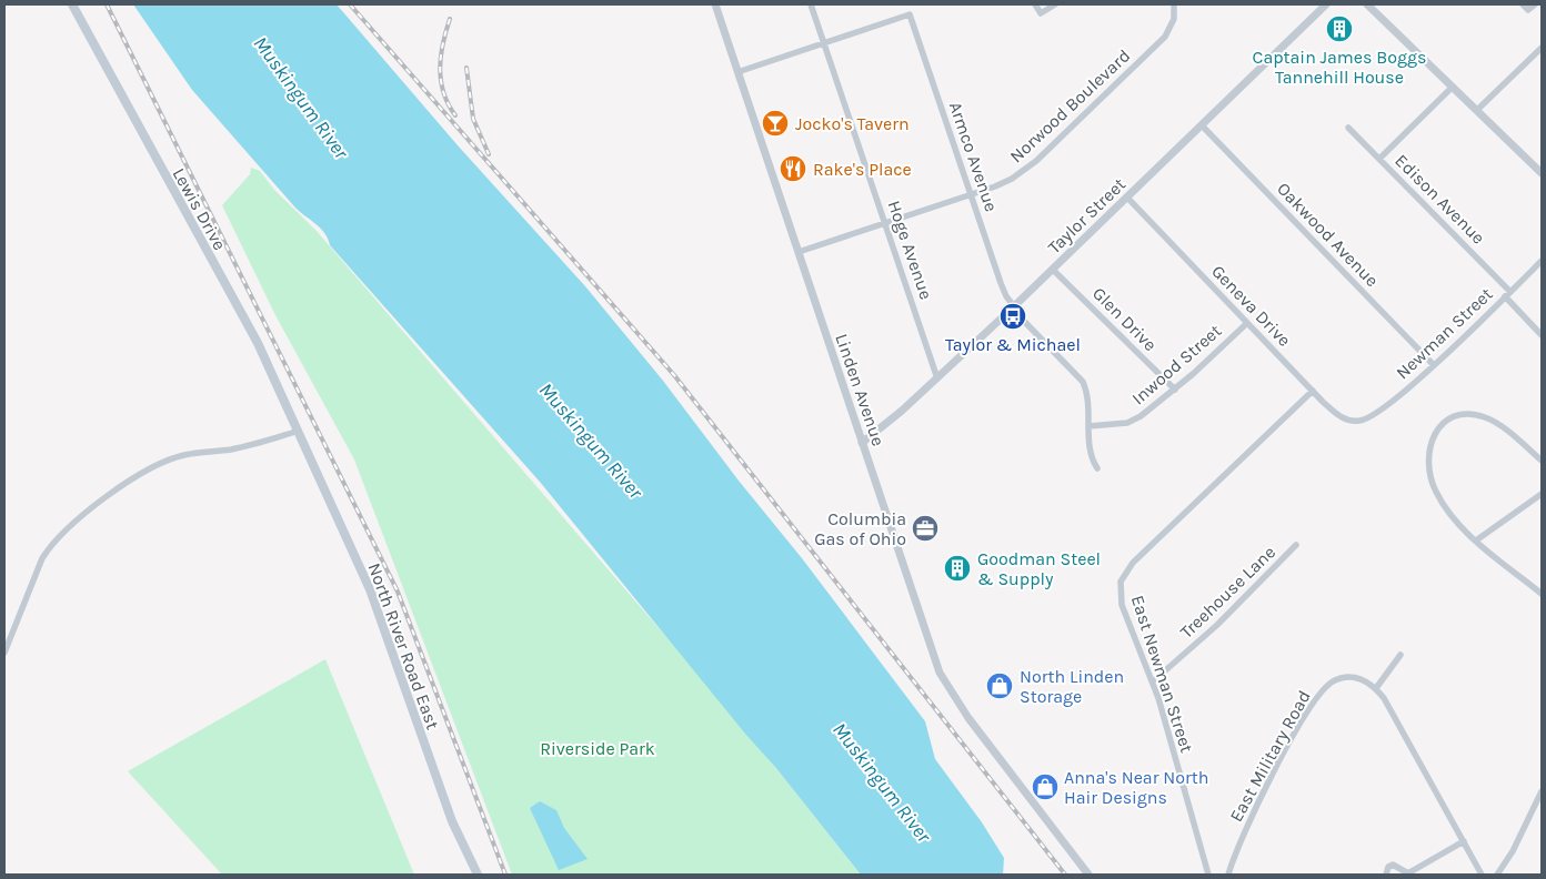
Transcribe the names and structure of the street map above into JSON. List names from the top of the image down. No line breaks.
{"streets":{"main road":["Lewis Drive","North River Road East"],"street":["Norwood Boulevard","Armco Avenue","Edison Avenue","Taylor Street","Oakwood Avenue","Hoge Avenue","Geneva Drive","Glen Drive","Newman Street","Inwood Street","Linden Avenue","Treehouse Lane","East Newman Street","East Military Road"]},"crossings":[["Norwood Boulevard","Armco Avenue"],["Norwood Boulevard","Hoge Avenue"],["Norwood Boulevard","Linden Avenue"],["Armco Avenue","Taylor Street"],["Armco Avenue","Hoge Avenue"],["Armco Avenue","Inwood Street"],["Edison Avenue","Newman Street"],["Lewis Drive","North River Road East"],["Taylor Street","Oakwood Avenue"],["Taylor Street","Hoge Avenue"],["Taylor Street","Geneva Drive"],["Taylor Street","Glen Drive"],["Taylor Street","Linden Avenue"],["Oakwood Avenue","Newman Street"],["Geneva Drive","Newman Street"],["Geneva Drive","Inwood Street"],["Geneva Drive","East Newman Street"],["Glen Drive","Inwood Street"],["Treehouse Lane","East Newman Street"]],"water":["Muskingum River"],"parks":["Riverside Park"],"places":{"building":["Captain James Boggs Tannehill House","Goodman Steel & Supply"],"bar":["Jocko's Tavern"],"restaurant":["Rake's Place"],"bus stop":["Taylor & Michael"],"office":["Columbia Gas of Ohio"],"shop":["North Linden Storage","Anna's Near North Hair Designs"]}}
